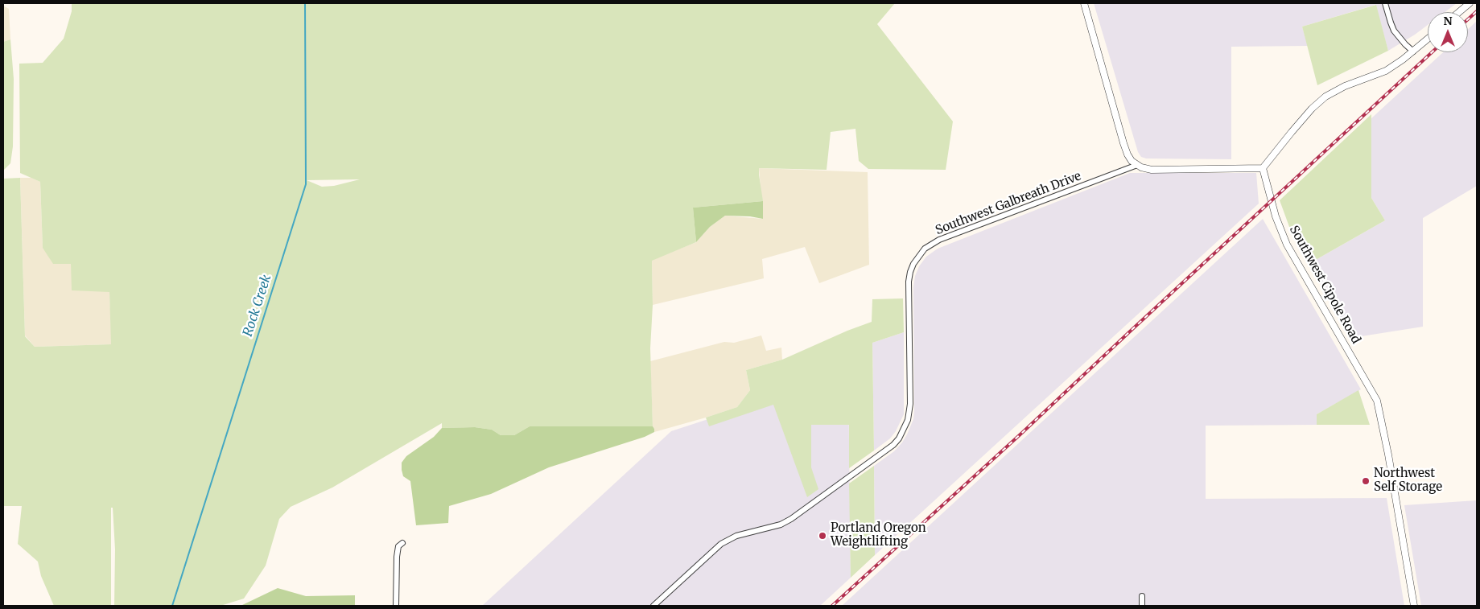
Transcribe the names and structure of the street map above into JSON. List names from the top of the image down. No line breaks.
{"streets":{"street":["Southwest Galbreath Drive","Southwest Cipole Road"]},"water":["Rock Creek"],"places":["Northwest Self Storage","Portland Oregon Weightlifting"],"north":"top"}
